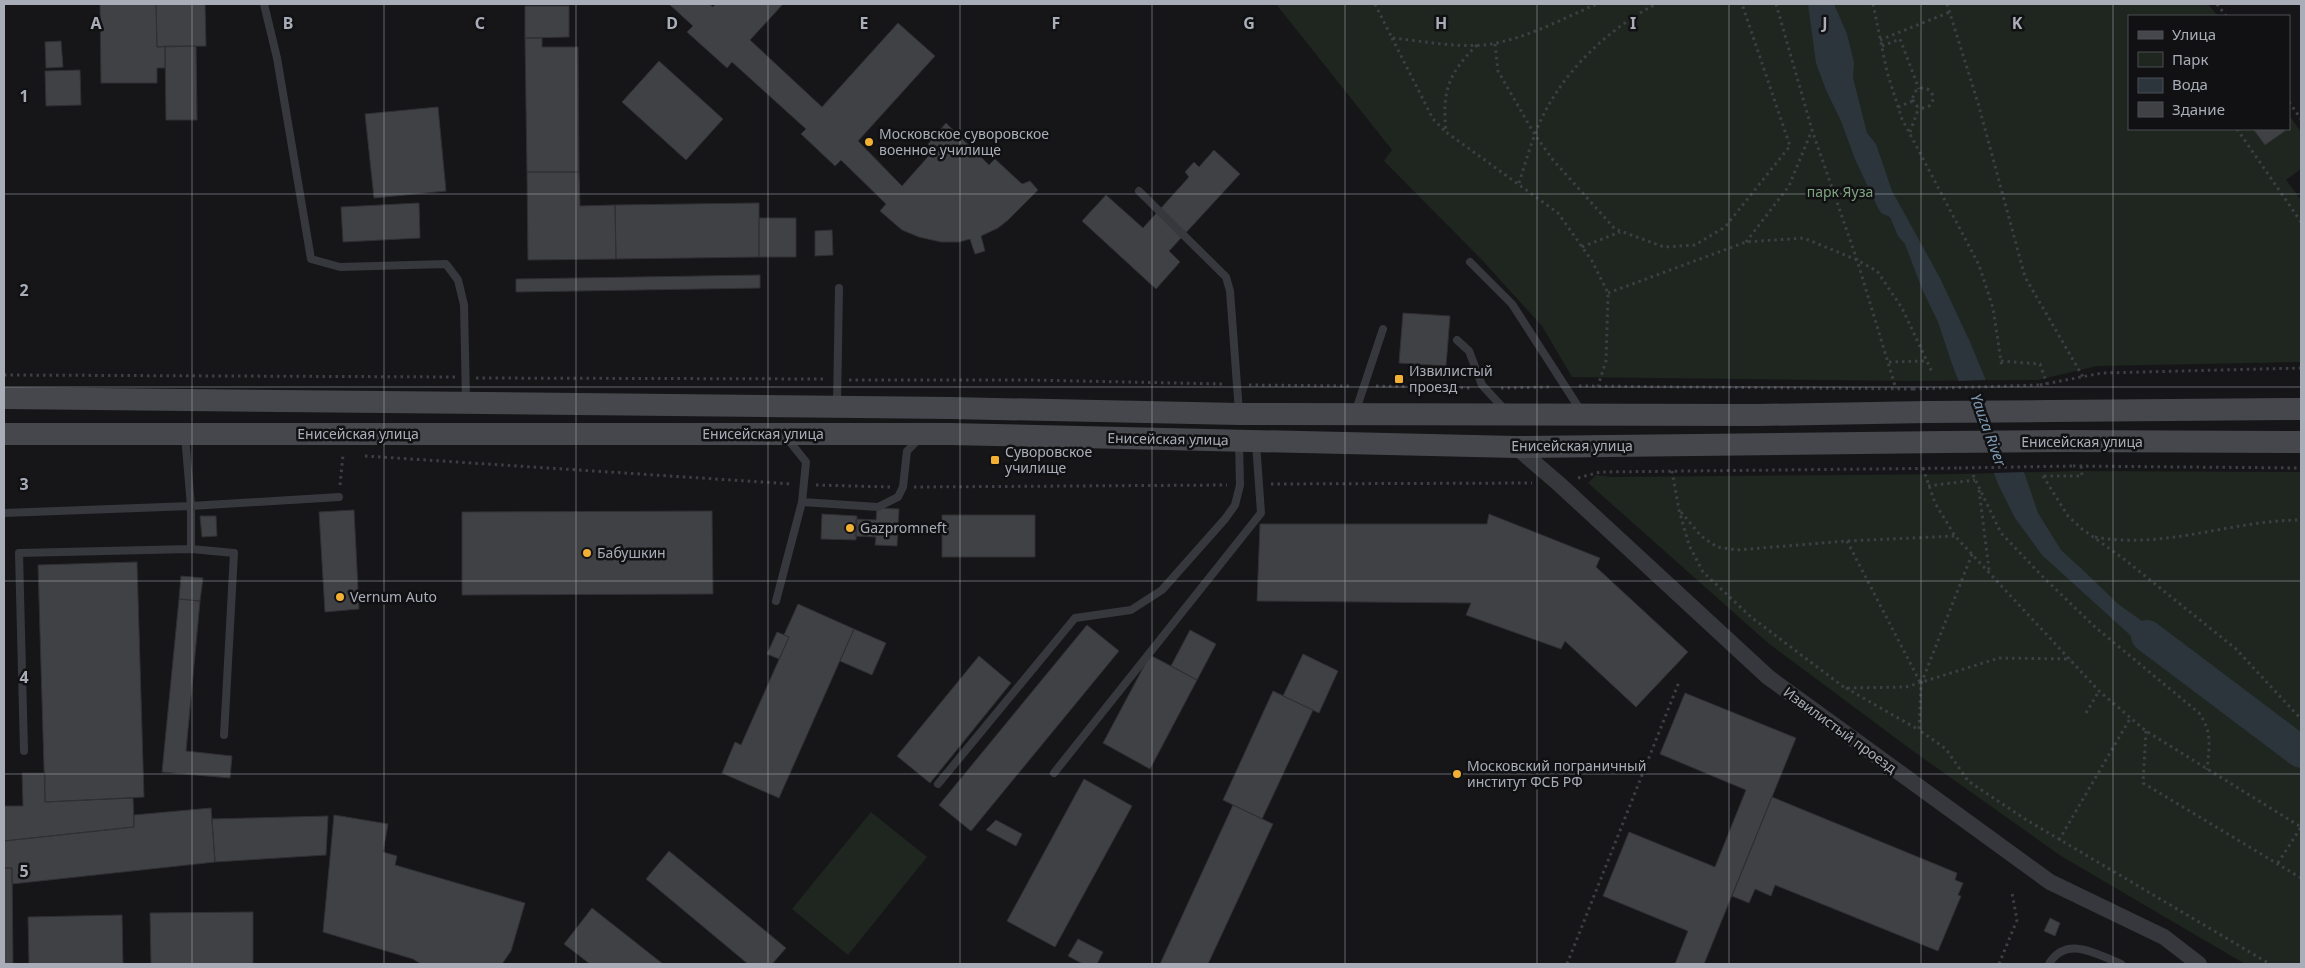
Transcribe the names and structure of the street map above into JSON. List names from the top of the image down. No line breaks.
{"streets":{"main road":["Енисейская улица"],"street":["Извилистый проезд"]},"crossings":[["Енисейская улица","Извилистый проезд"]],"water":["Yauza River"],"parks":["парк Яуза"],"places":{"other":["Московское суворовское военное училище","Gazpromneft","Бабушкин","Vernum Auto","Московский пограничный институт ФСБ РФ"],"transit":["Извилистый проезд","Суворовское училище"]},"legend":["Улица","Парк","Вода","Здание"],"grid":{"columns":["A","B","C","D","E","F","G","H","I","J","K"],"rows":["1","2","3","4","5"]}}
